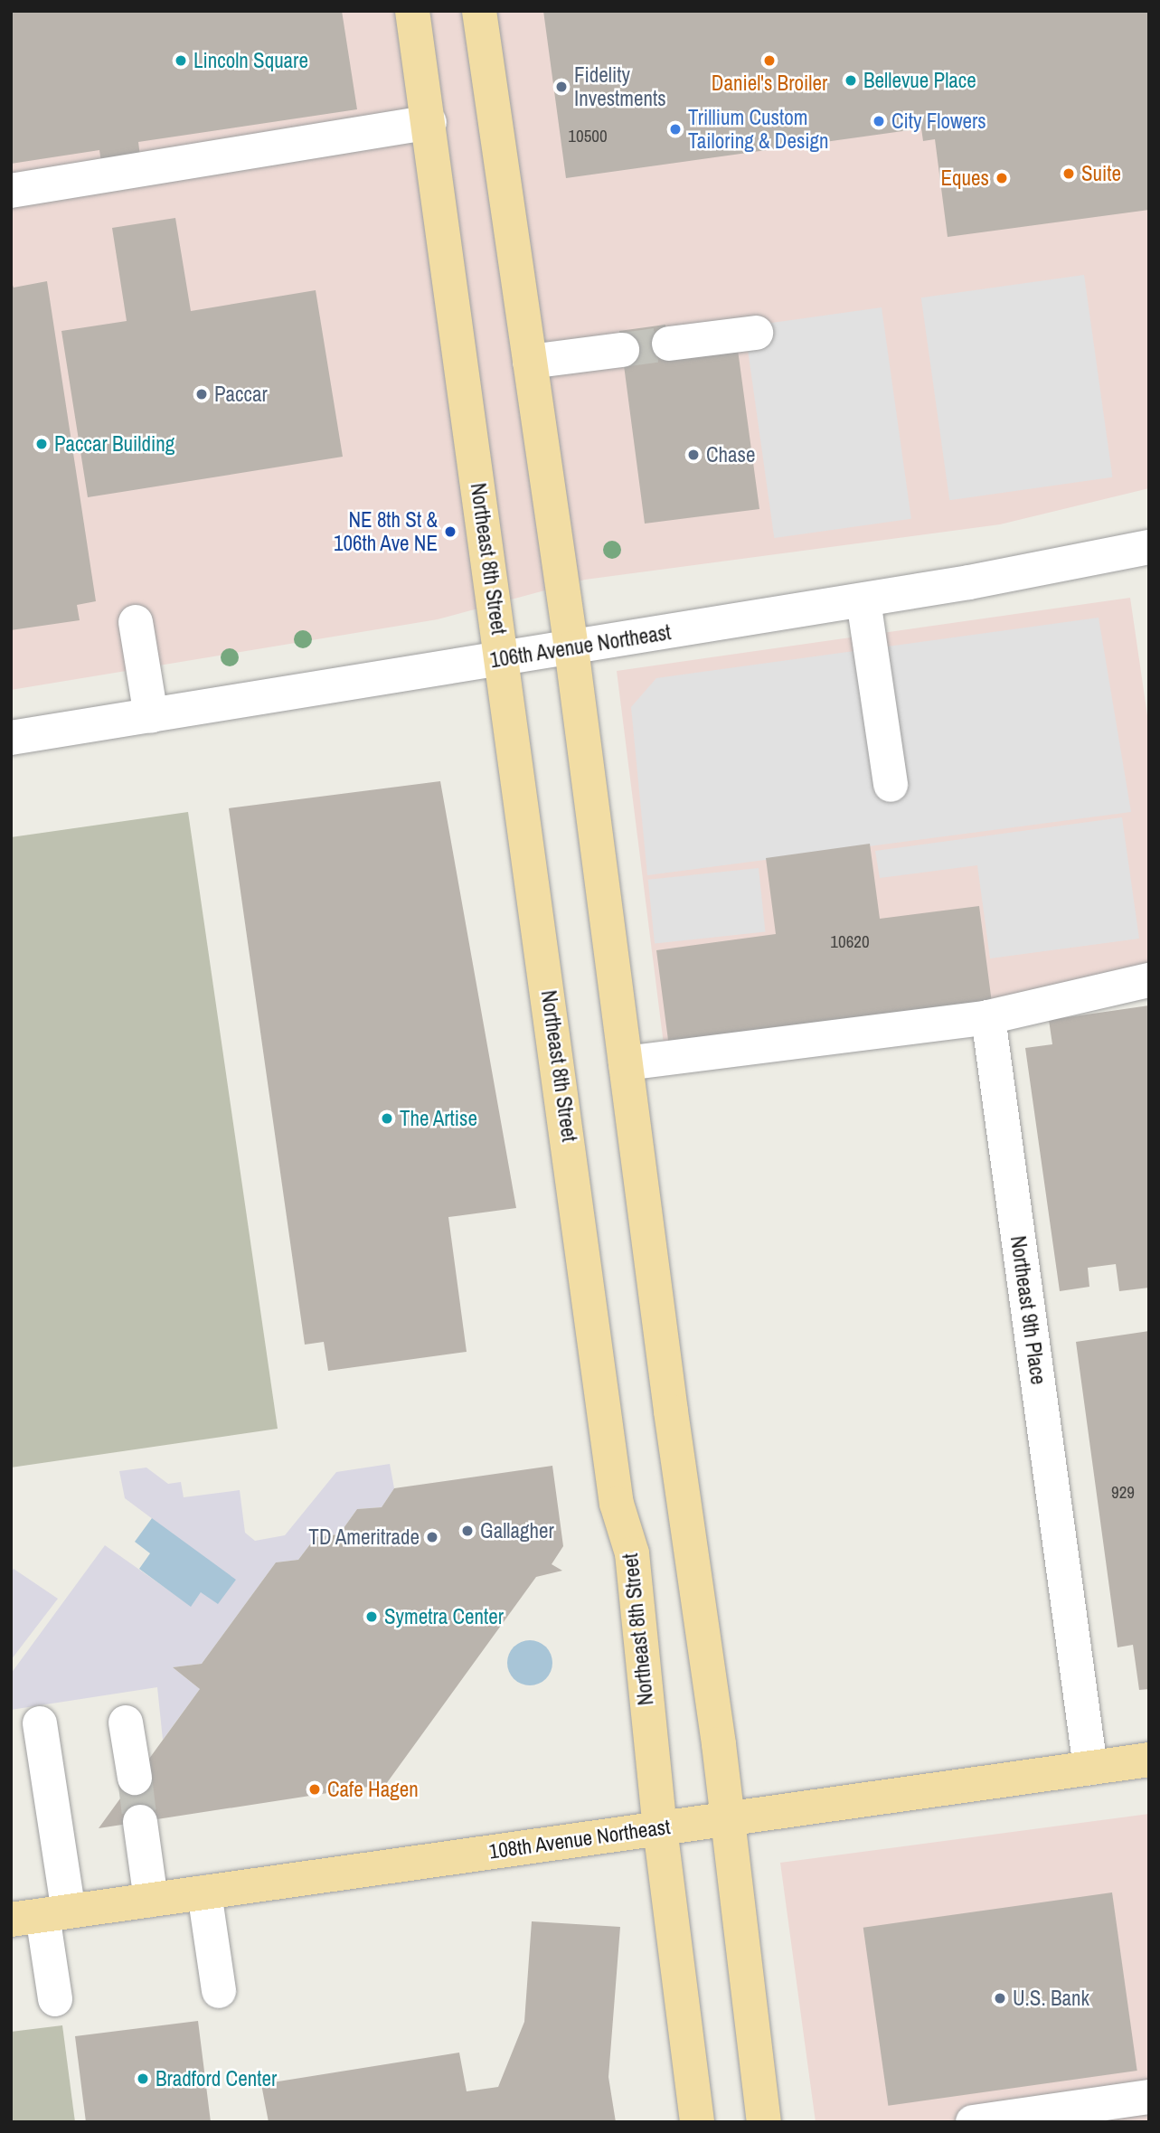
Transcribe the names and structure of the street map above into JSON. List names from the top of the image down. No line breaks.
{"streets":{"main road":["Northeast 8th Street","108th Avenue Northeast"],"street":["106th Avenue Northeast","Northeast 9th Place"]},"crossings":[["Northeast 8th Street","106th Avenue Northeast"],["Northeast 8th Street","108th Avenue Northeast"],["Northeast 9th Place","108th Avenue Northeast"]],"places":["Lincoln Square","Daniel's Broiler","Bellevue Place","Fidelity Investments","City Flowers","Trillium Custom Tailoring & Design","Suite","Eques","Paccar","Paccar Building","Chase","NE 8th St & 106th Ave NE","The Artise","Gallagher","TD Ameritrade","Symetra Center","Cafe Hagen","U.S. Bank","Bradford Center"],"house_numbers":["10500","10620","929"]}
